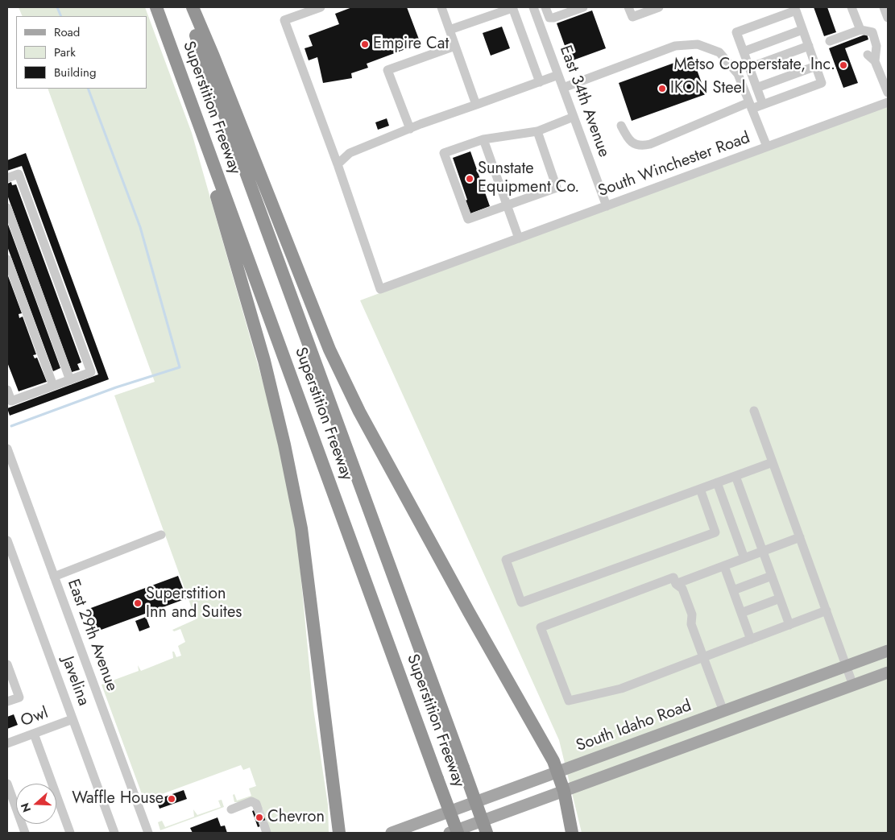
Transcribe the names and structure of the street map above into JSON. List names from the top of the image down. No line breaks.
{"streets":{"highway":["Superstition Freeway"],"main road":["South Idaho Road"],"street":["East 34th Avenue","South Winchester Road","East 29th Avenue","Javelina","Owl"]},"crossings":[["East 34th Avenue","South Winchester Road"],["Javelina","Owl"]],"places":["Empire Cat","Metso Copperstate, Inc.","IKON Steel","Sunstate Equipment Co.","Superstition Inn and Suites","Waffle House","Chevron"],"legend":["Road","Park","Building"],"north":"left"}
